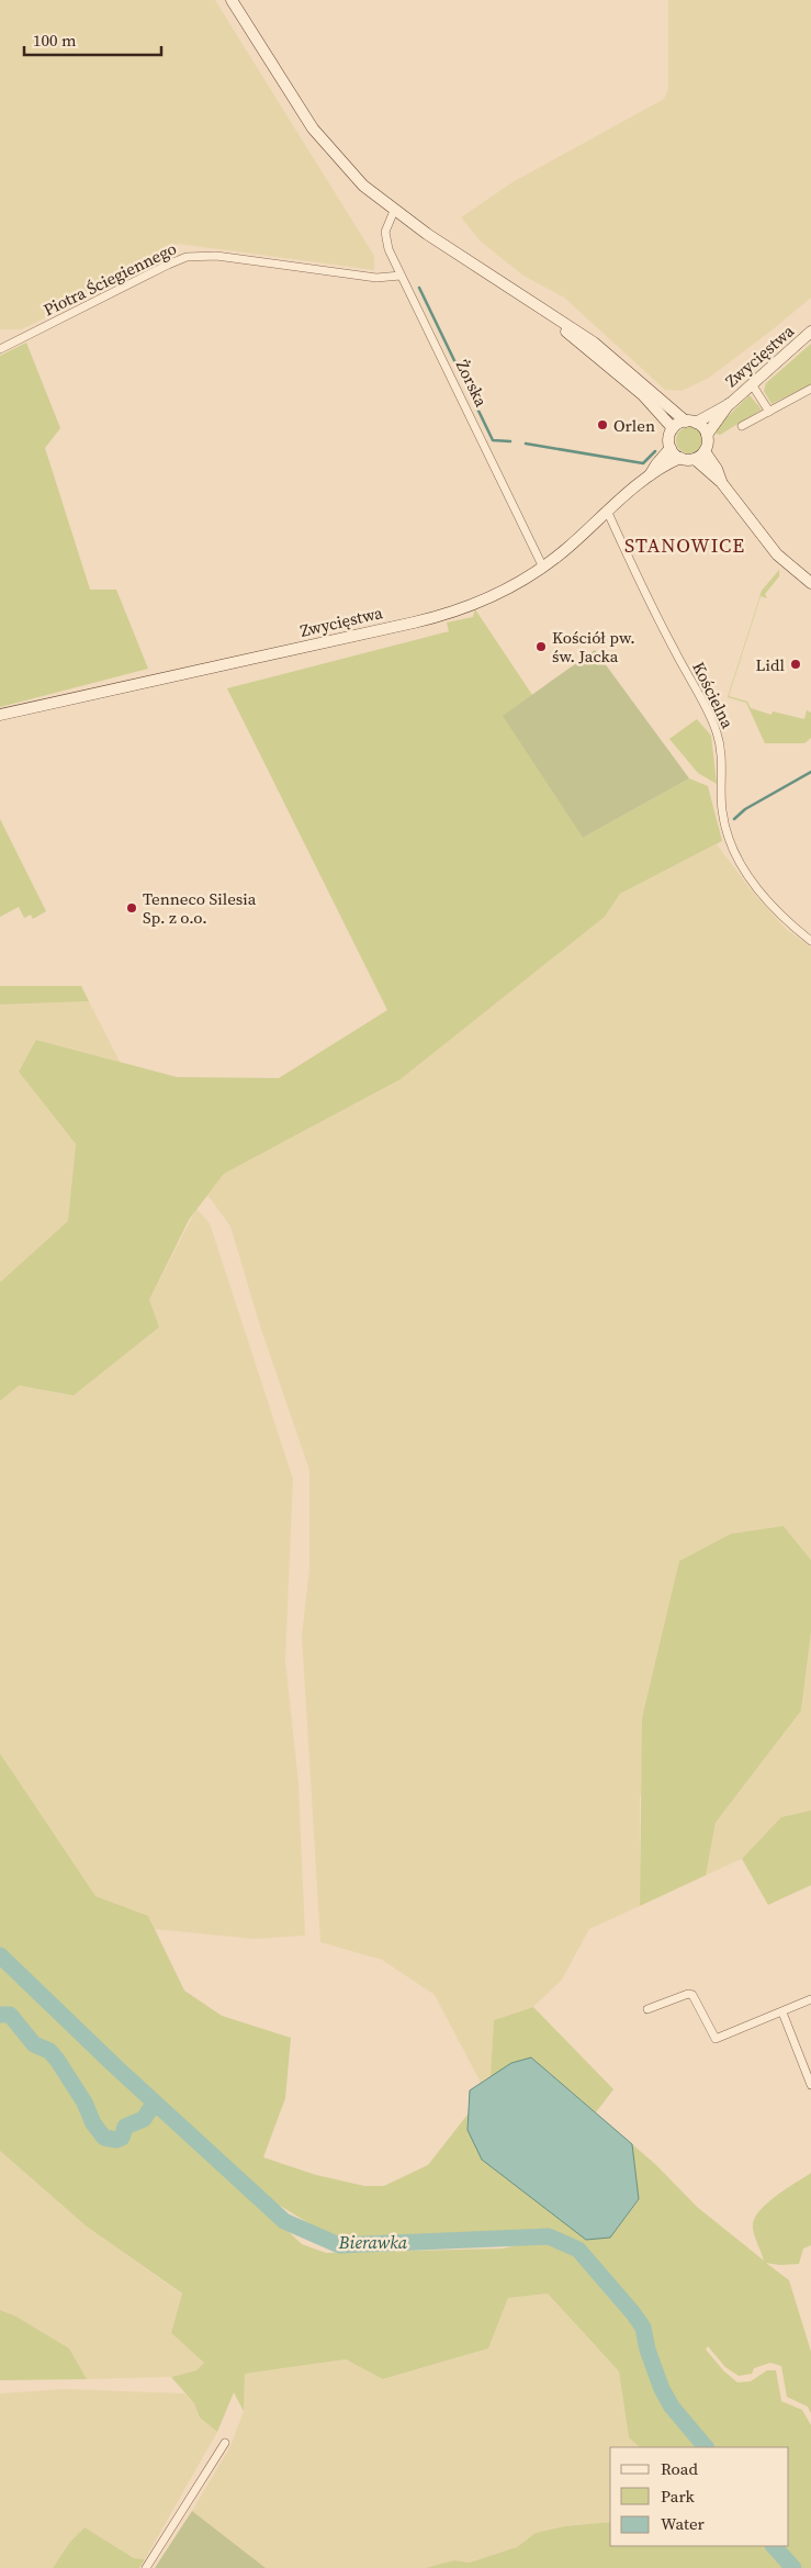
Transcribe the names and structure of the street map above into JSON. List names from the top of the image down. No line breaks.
{"streets":{"main road":["Zwycięstwa"],"street":["Piotra Ściegiennego","Żorska","Kościelna"]},"crossings":[["Piotra Ściegiennego","Żorska"],["Zwycięstwa","Żorska"],["Zwycięstwa","Kościelna"]],"districts":["STANOWICE"],"water":["Bierawka"],"places":["Orlen","Kościół pw. św. Jacka","Lidl","Tenneco Silesia Sp. z o.o."],"legend":["Road","Park","Water"],"scale_bar":"100 m"}
